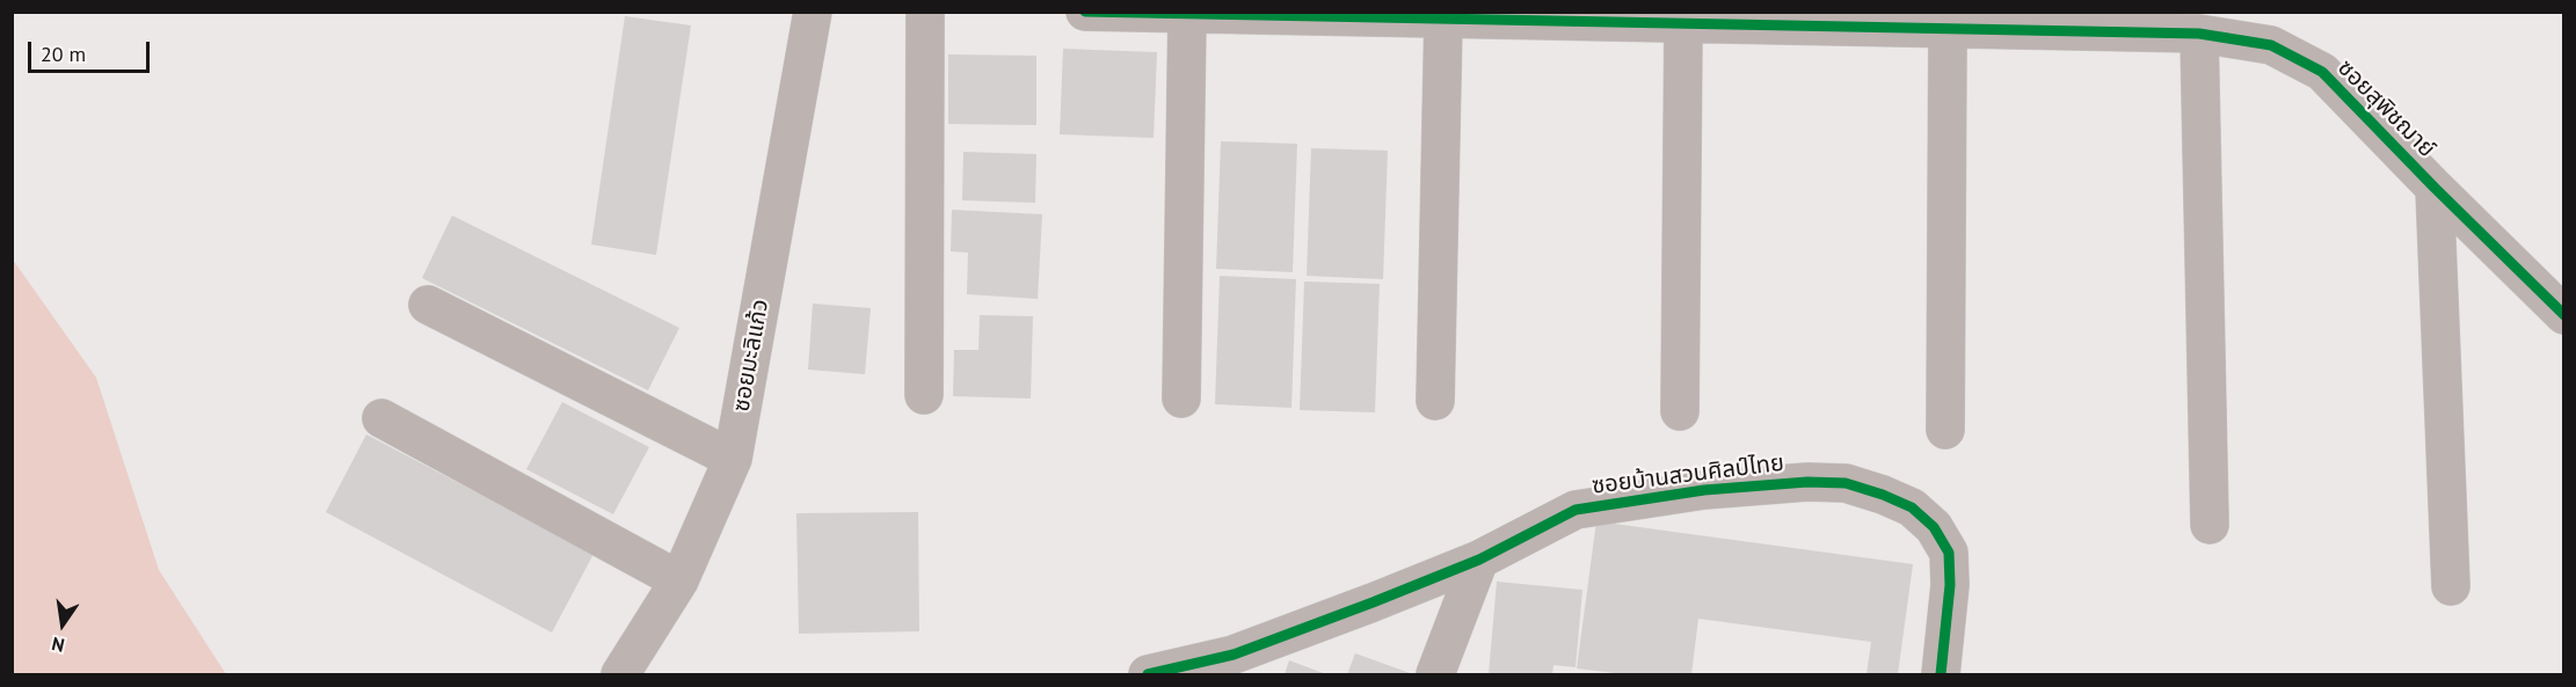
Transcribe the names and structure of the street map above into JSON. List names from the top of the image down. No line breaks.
{"streets":{"street":["ซอยสุพิชฌาย์","ซอยมะลิแก้ว","ซอยบ้านสวนศิลป์ไทย"]},"scale_bar":"20 m","north":"bottom"}
